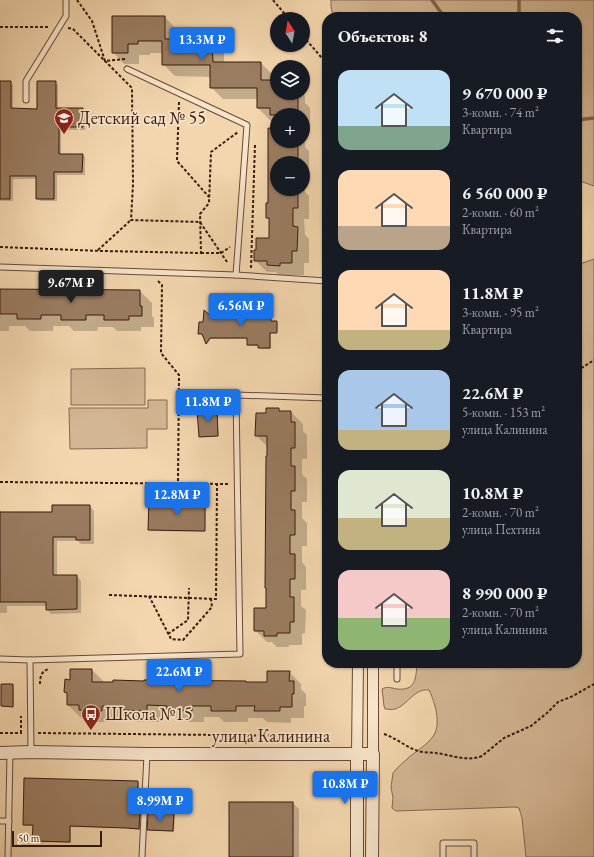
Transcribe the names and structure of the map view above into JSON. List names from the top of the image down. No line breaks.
{"streets":{"street":["улица Калинина"]},"places":{"school or university":["Детский сад № 55"],"bus stop":["Школа №15"]},"scale_bar":"50 m","north":"top","page":{"map_buttons":["+","−"],"heading":"Объектов: 8","price":["13.3M ₽","9.67M ₽","6.56M ₽","11.8M ₽","12.8M ₽","22.6M ₽","10.8M ₽","8.99M ₽"],"list":[{"name":"9 670 000 ₽","note":"3-комн. · 74 m² · Квартира"},{"name":"6 560 000 ₽","note":"2-комн. · 60 m² · Квартира"},{"name":"11.8M ₽","note":"3-комн. · 95 m² · Квартира"},{"name":"22.6M ₽","note":"5-комн. · 153 m² · улица Калинина"},{"name":"10.8M ₽","note":"2-комн. · 70 m² · улица Пехтина"},{"name":"8 990 000 ₽","note":"2-комн. · 70 m² · улица Калинина"}],"scale":"50 m"}}
